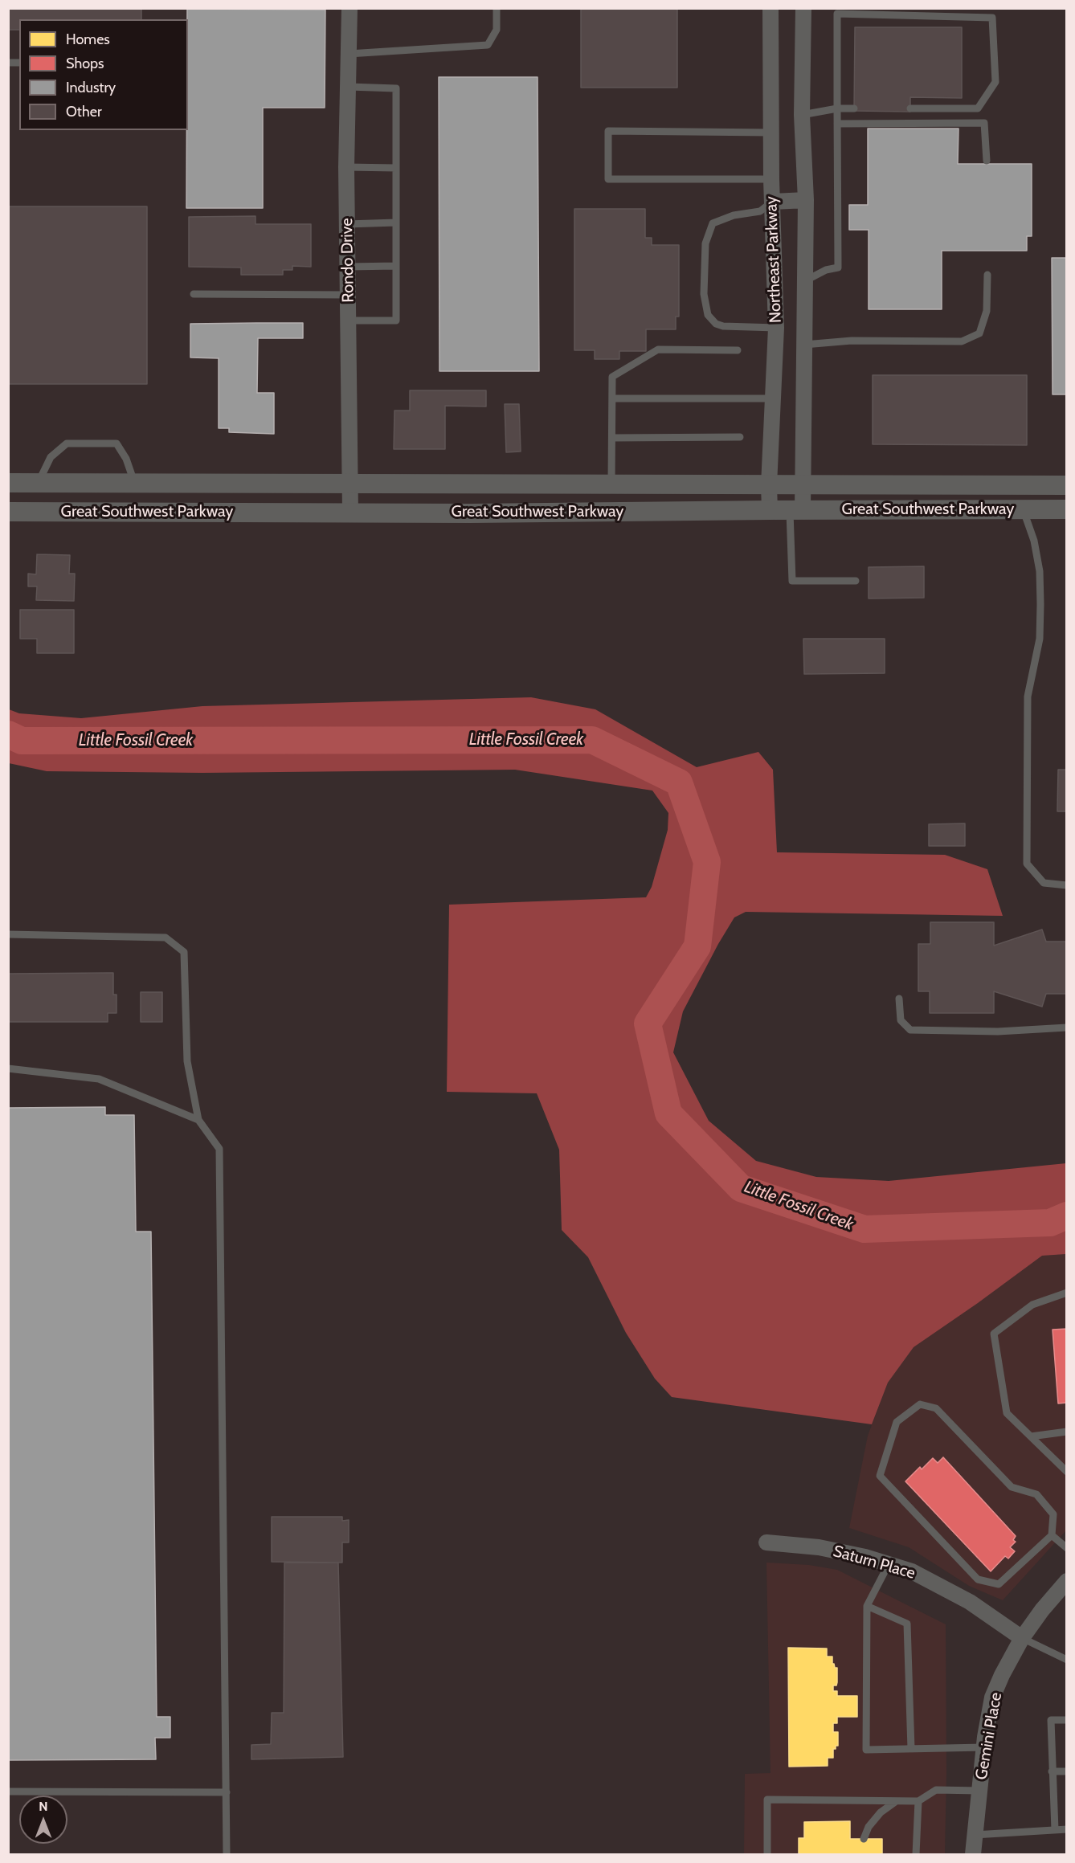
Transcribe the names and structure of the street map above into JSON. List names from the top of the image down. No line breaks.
{"streets":{"street":["Northeast Parkway","Rondo Drive","Great Southwest Parkway","Saturn Place","Gemini Place"]},"crossings":[["Northeast Parkway","Great Southwest Parkway"],["Rondo Drive","Great Southwest Parkway"],["Saturn Place","Gemini Place"]],"water":["Little Fossil Creek"],"legend":["Homes","Shops","Industry","Other"],"north":"top"}
